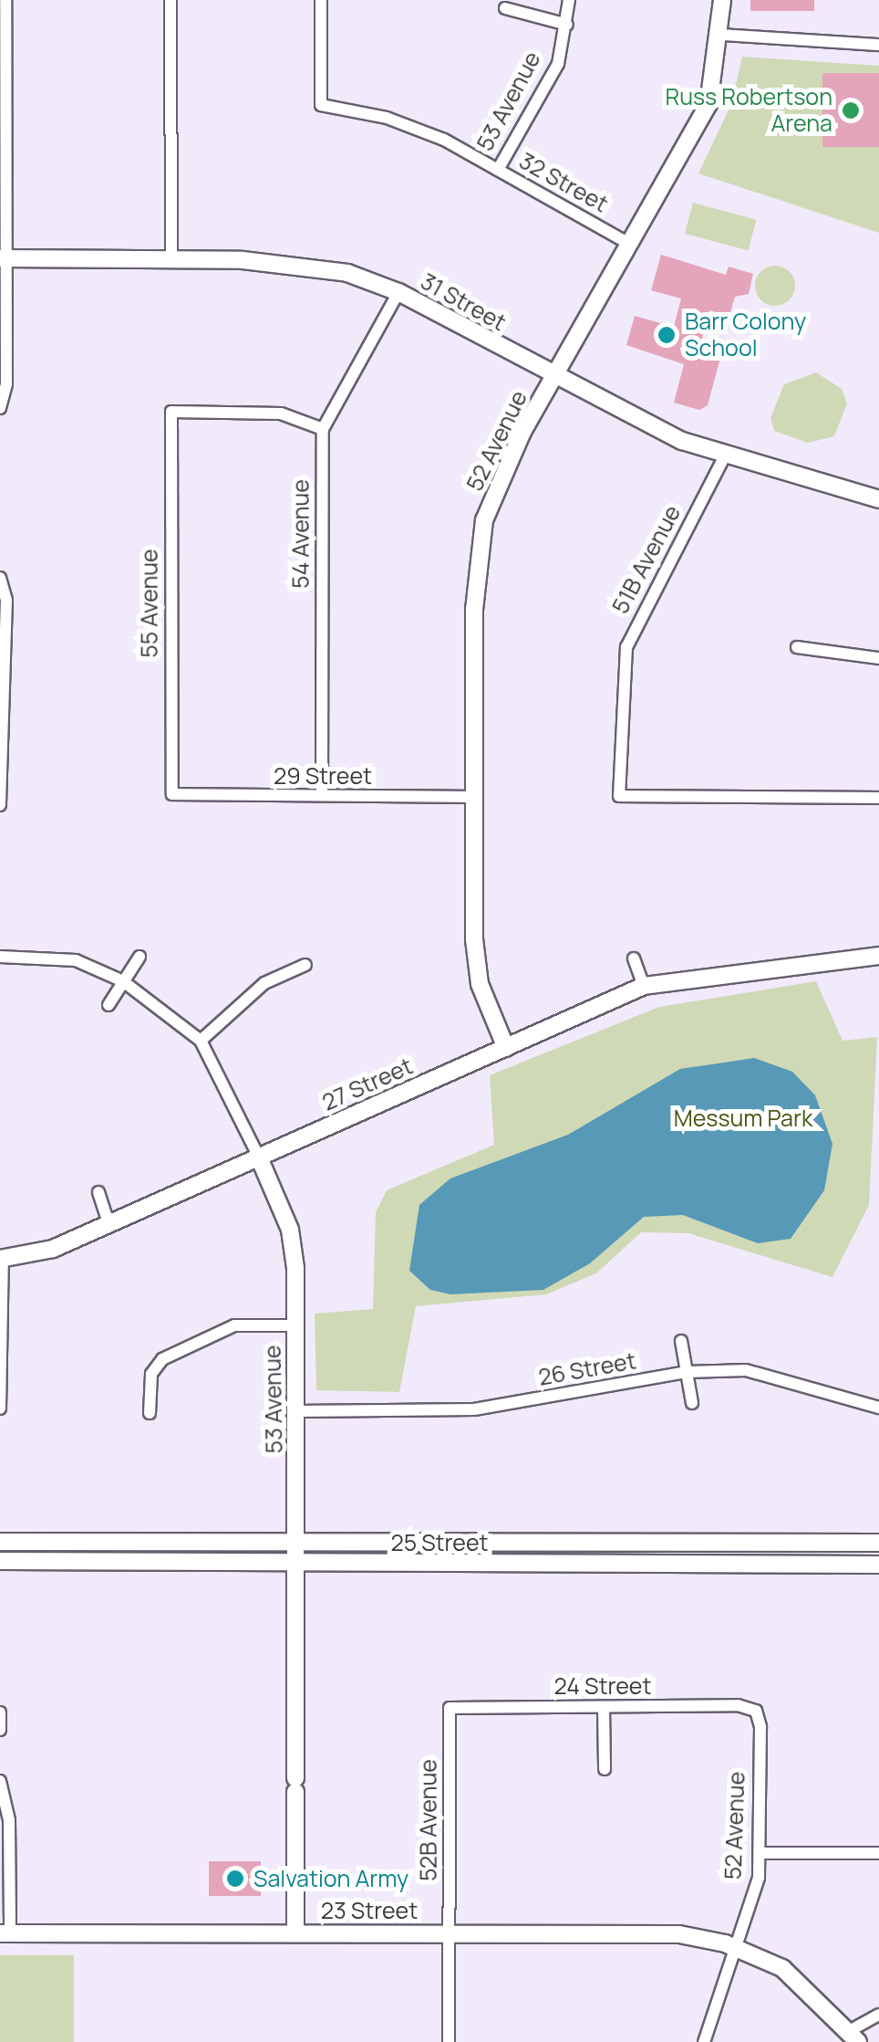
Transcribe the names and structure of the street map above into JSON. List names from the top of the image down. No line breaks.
{"streets":{"street":["53 Avenue","32 Street","31 Street","52 Avenue","54 Avenue","51B Avenue","55 Avenue","29 Street","27 Street","26 Street","25 Street","24 Street","52B Avenue","23 Street"]},"crossings":[["53 Avenue","32 Street"],["53 Avenue","27 Street"],["53 Avenue","26 Street"],["53 Avenue","25 Street"],["53 Avenue","23 Street"],["32 Street","52 Avenue"],["31 Street","52 Avenue"],["31 Street","54 Avenue"],["31 Street","51B Avenue"],["52 Avenue","29 Street"],["52 Avenue","27 Street"],["52 Avenue","24 Street"],["52 Avenue","23 Street"],["54 Avenue","55 Avenue"],["54 Avenue","29 Street"],["55 Avenue","29 Street"],["24 Street","52B Avenue"],["52B Avenue","23 Street"]],"parks":["Messum Park"],"places":["Russ Robertson Arena","Barr Colony School","Salvation Army"]}
